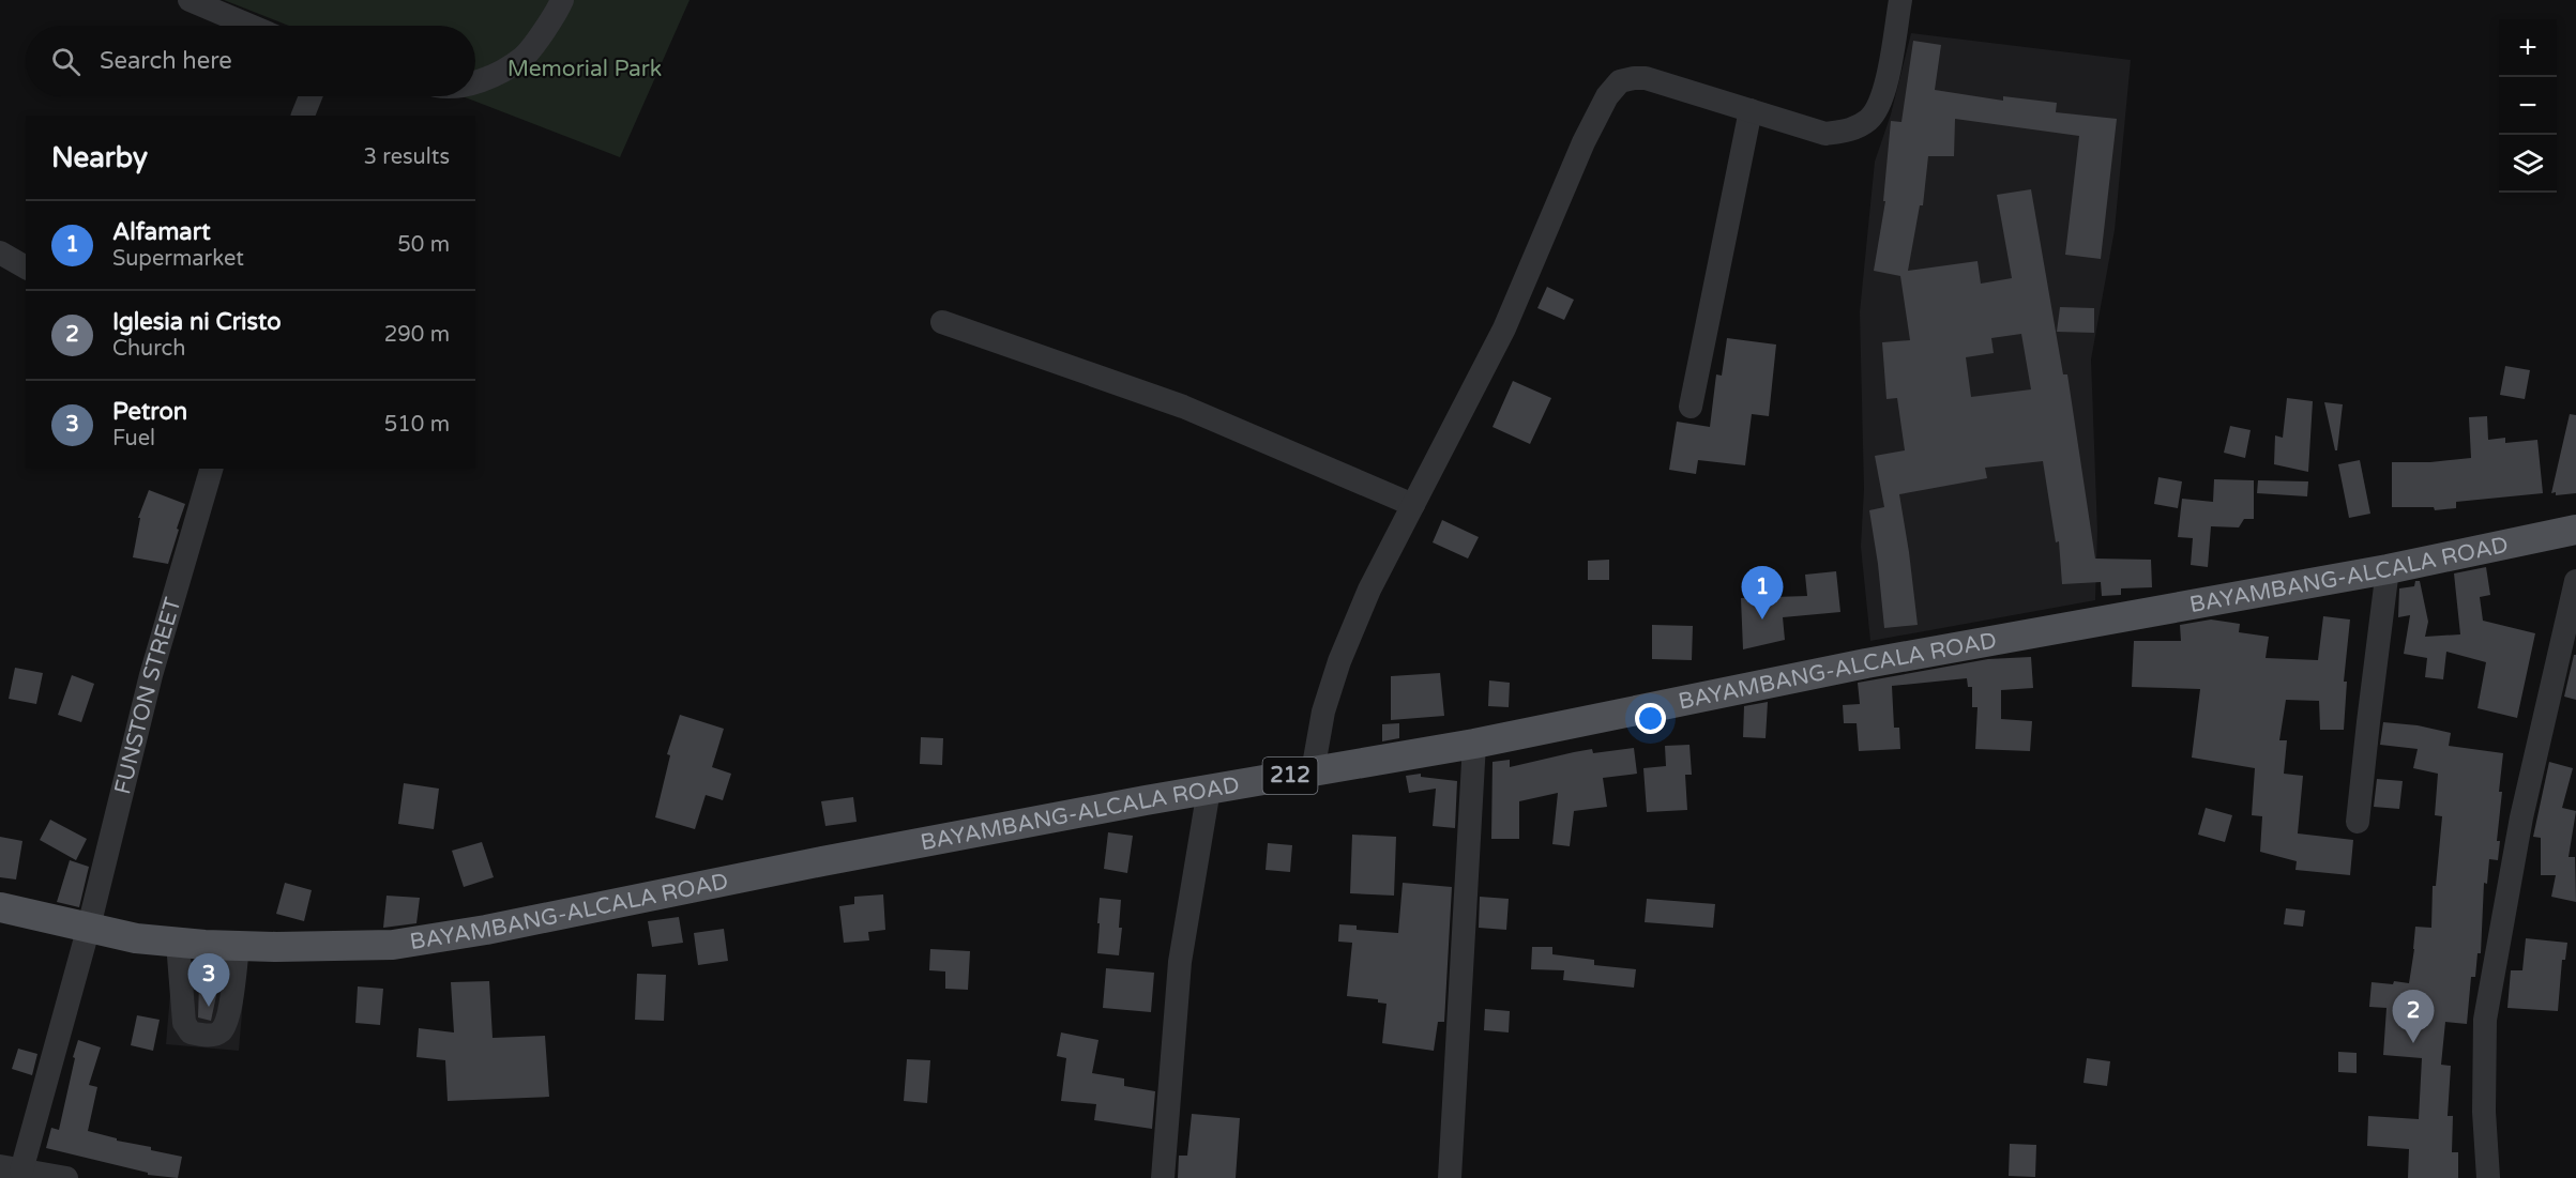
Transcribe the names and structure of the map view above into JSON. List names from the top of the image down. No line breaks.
{"streets":{"main road":["BAYAMBANG-ALCALA ROAD","212"],"street":["FUNSTON STREET"]},"crossings":[["BAYAMBANG-ALCALA ROAD","FUNSTON STREET"]],"parks":["Memorial Park"],"page":{"map_buttons":["+","−"],"search":"Search here","heading":["Nearby","3 results"],"list":[{"mark":"1","name":"Alfamart","note":"Supermarket","value":"50 m"},{"mark":"2","name":"Iglesia ni Cristo","note":"Church","value":"290 m"},{"mark":"3","name":"Petron","note":"Fuel","value":"510 m"}],"pins":["1","3","2"]}}
